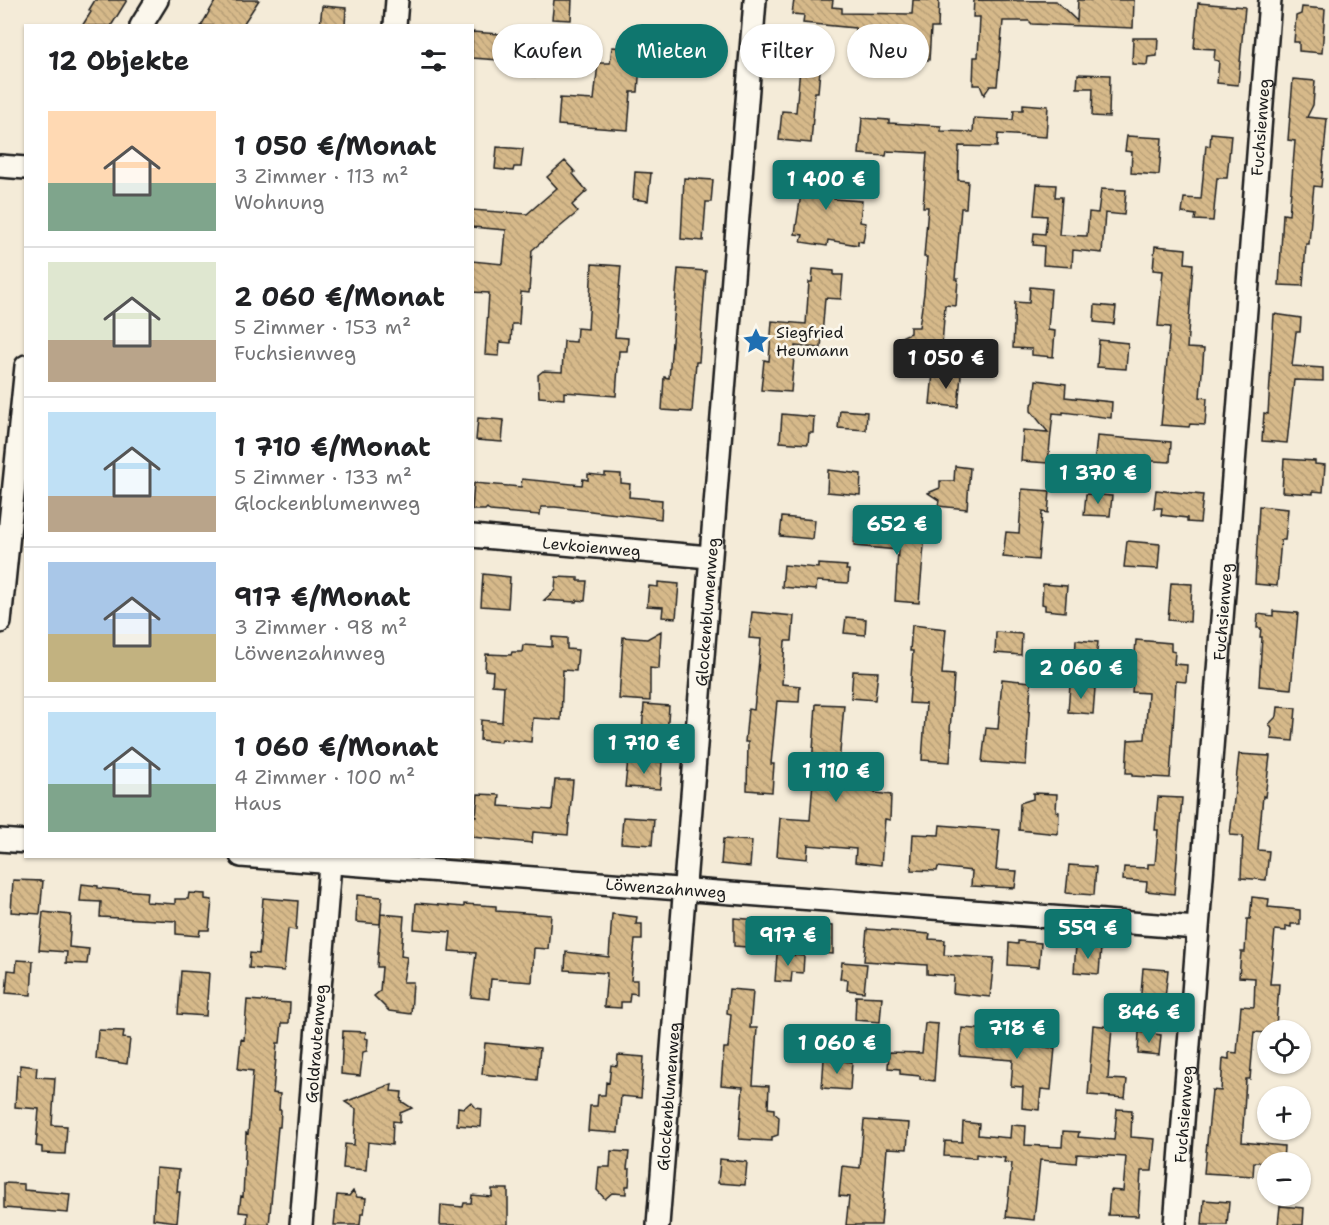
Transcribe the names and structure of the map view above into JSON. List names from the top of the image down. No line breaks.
{"streets":{"street":["Fuchsienweg","Levkoienweg","Glockenblumenweg","Löwenzahnweg","Goldrautenweg"]},"crossings":[["Fuchsienweg","Löwenzahnweg"],["Levkoienweg","Glockenblumenweg"],["Glockenblumenweg","Löwenzahnweg"],["Löwenzahnweg","Goldrautenweg"]],"places":{"place":["Siegfried Heumann"]},"page":{"chip":["Kaufen","Mieten","Filter","Neu"],"heading":"12 Objekte","list":[{"name":"1 050 €/Monat","note":"3 Zimmer · 113 m² · Wohnung"},{"name":"2 060 €/Monat","note":"5 Zimmer · 153 m² · Fuchsienweg"},{"name":"1 710 €/Monat","note":"5 Zimmer · 133 m² · Glockenblumenweg"},{"name":"917 €/Monat","note":"3 Zimmer · 98 m² · Löwenzahnweg"},{"name":"1 060 €/Monat","note":"4 Zimmer · 100 m² · Haus"}],"price":["1 400 €","1 050 €","1 370 €","652 €","2 060 €","1 710 €","1 110 €","559 €","917 €","846 €","718 €","1 060 €"],"map_buttons":["+","−"]}}
